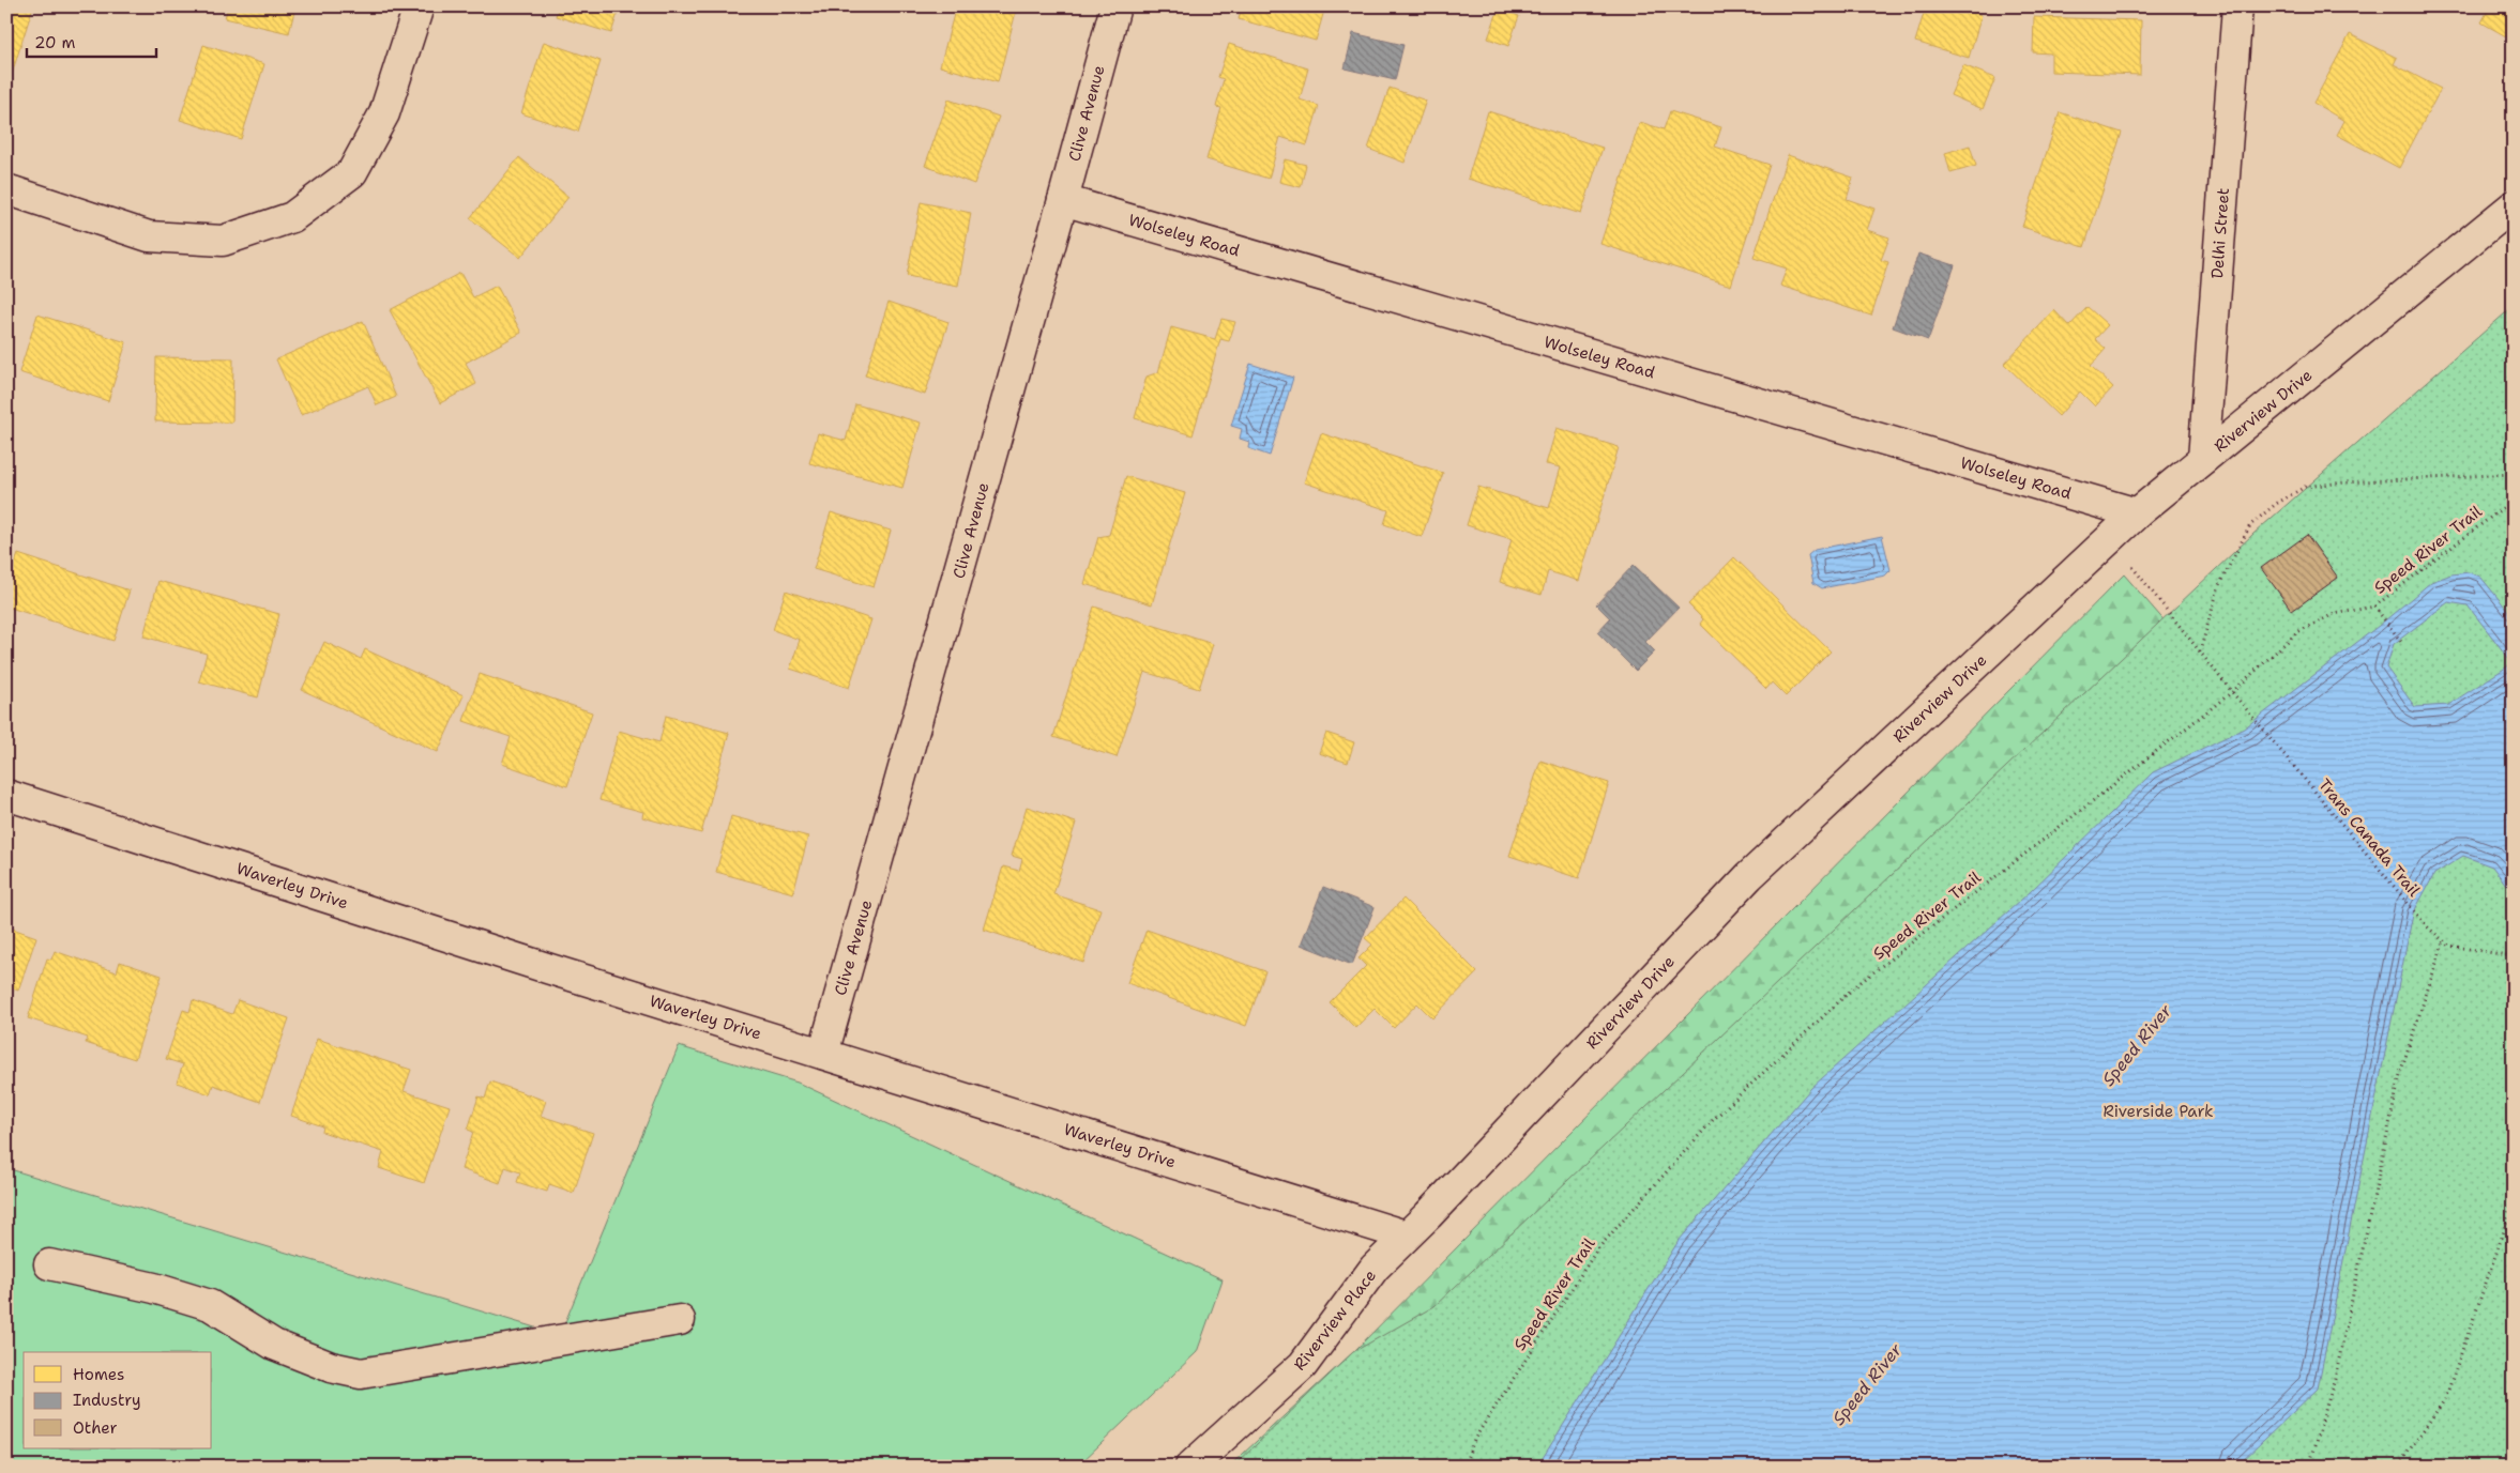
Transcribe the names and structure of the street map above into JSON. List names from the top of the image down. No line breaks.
{"streets":{"street":["Clive Avenue","Delhi Street","Wolseley Road","Riverview Drive","Waverley Drive","Riverview Place"],"path":["Speed River Trail","Trans Canada Trail"]},"crossings":[["Clive Avenue","Wolseley Road"],["Clive Avenue","Waverley Drive"],["Delhi Street","Riverview Drive"],["Wolseley Road","Riverview Drive"],["Riverview Drive","Trans Canada Trail"],["Riverview Drive","Waverley Drive"],["Riverview Drive","Riverview Place"],["Speed River Trail","Trans Canada Trail"],["Waverley Drive","Riverview Place"]],"water":["Speed River"],"parks":["Riverside Park"],"legend":["Homes","Industry","Other"],"scale_bar":"20 m"}
